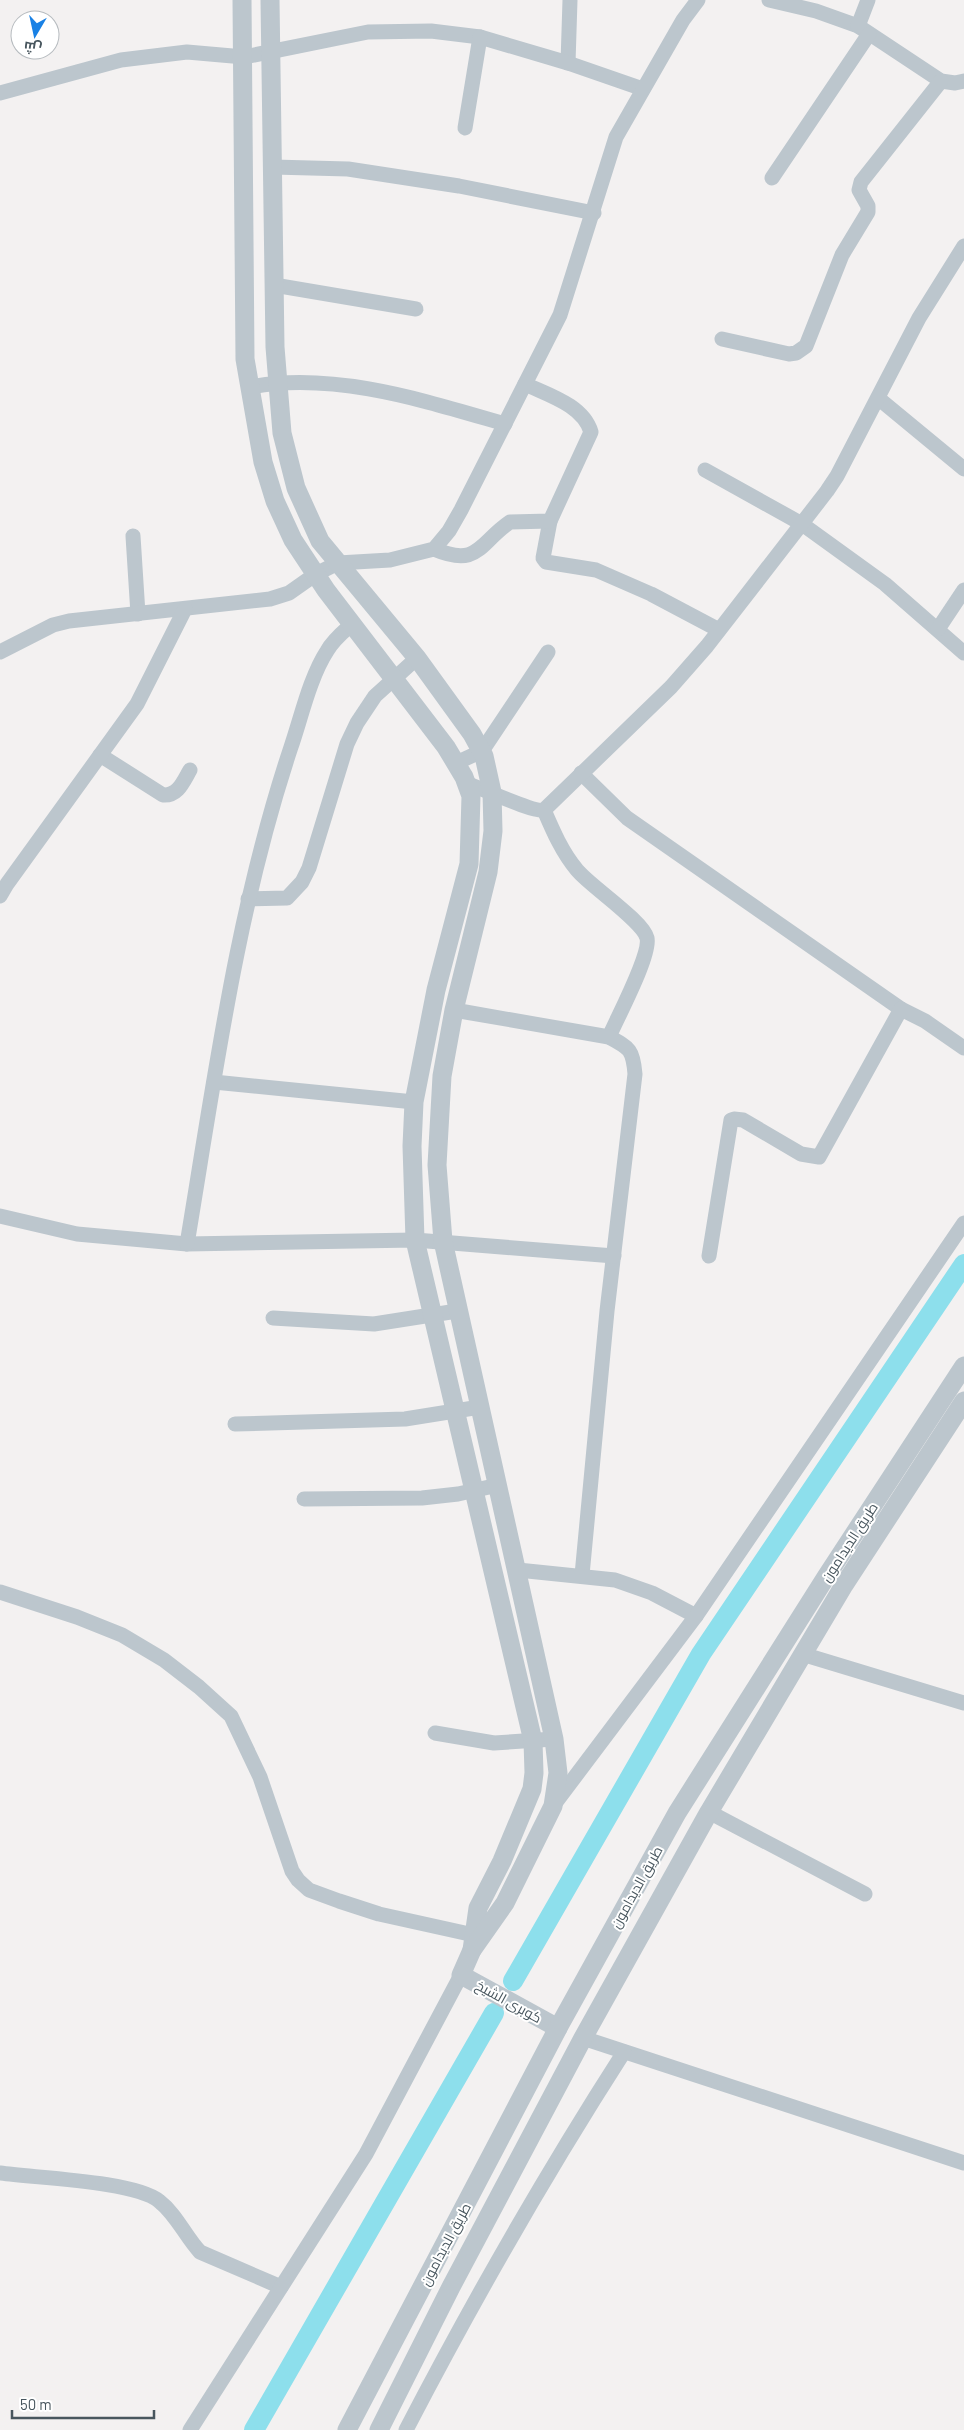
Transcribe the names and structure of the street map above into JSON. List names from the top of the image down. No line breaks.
{"streets":{"street":["طريق الديدامون","كوبرى الشيخ"]},"crossings":[["طريق الديدامون","كوبرى الشيخ"]],"scale_bar":"50 m","north":"bottom"}
